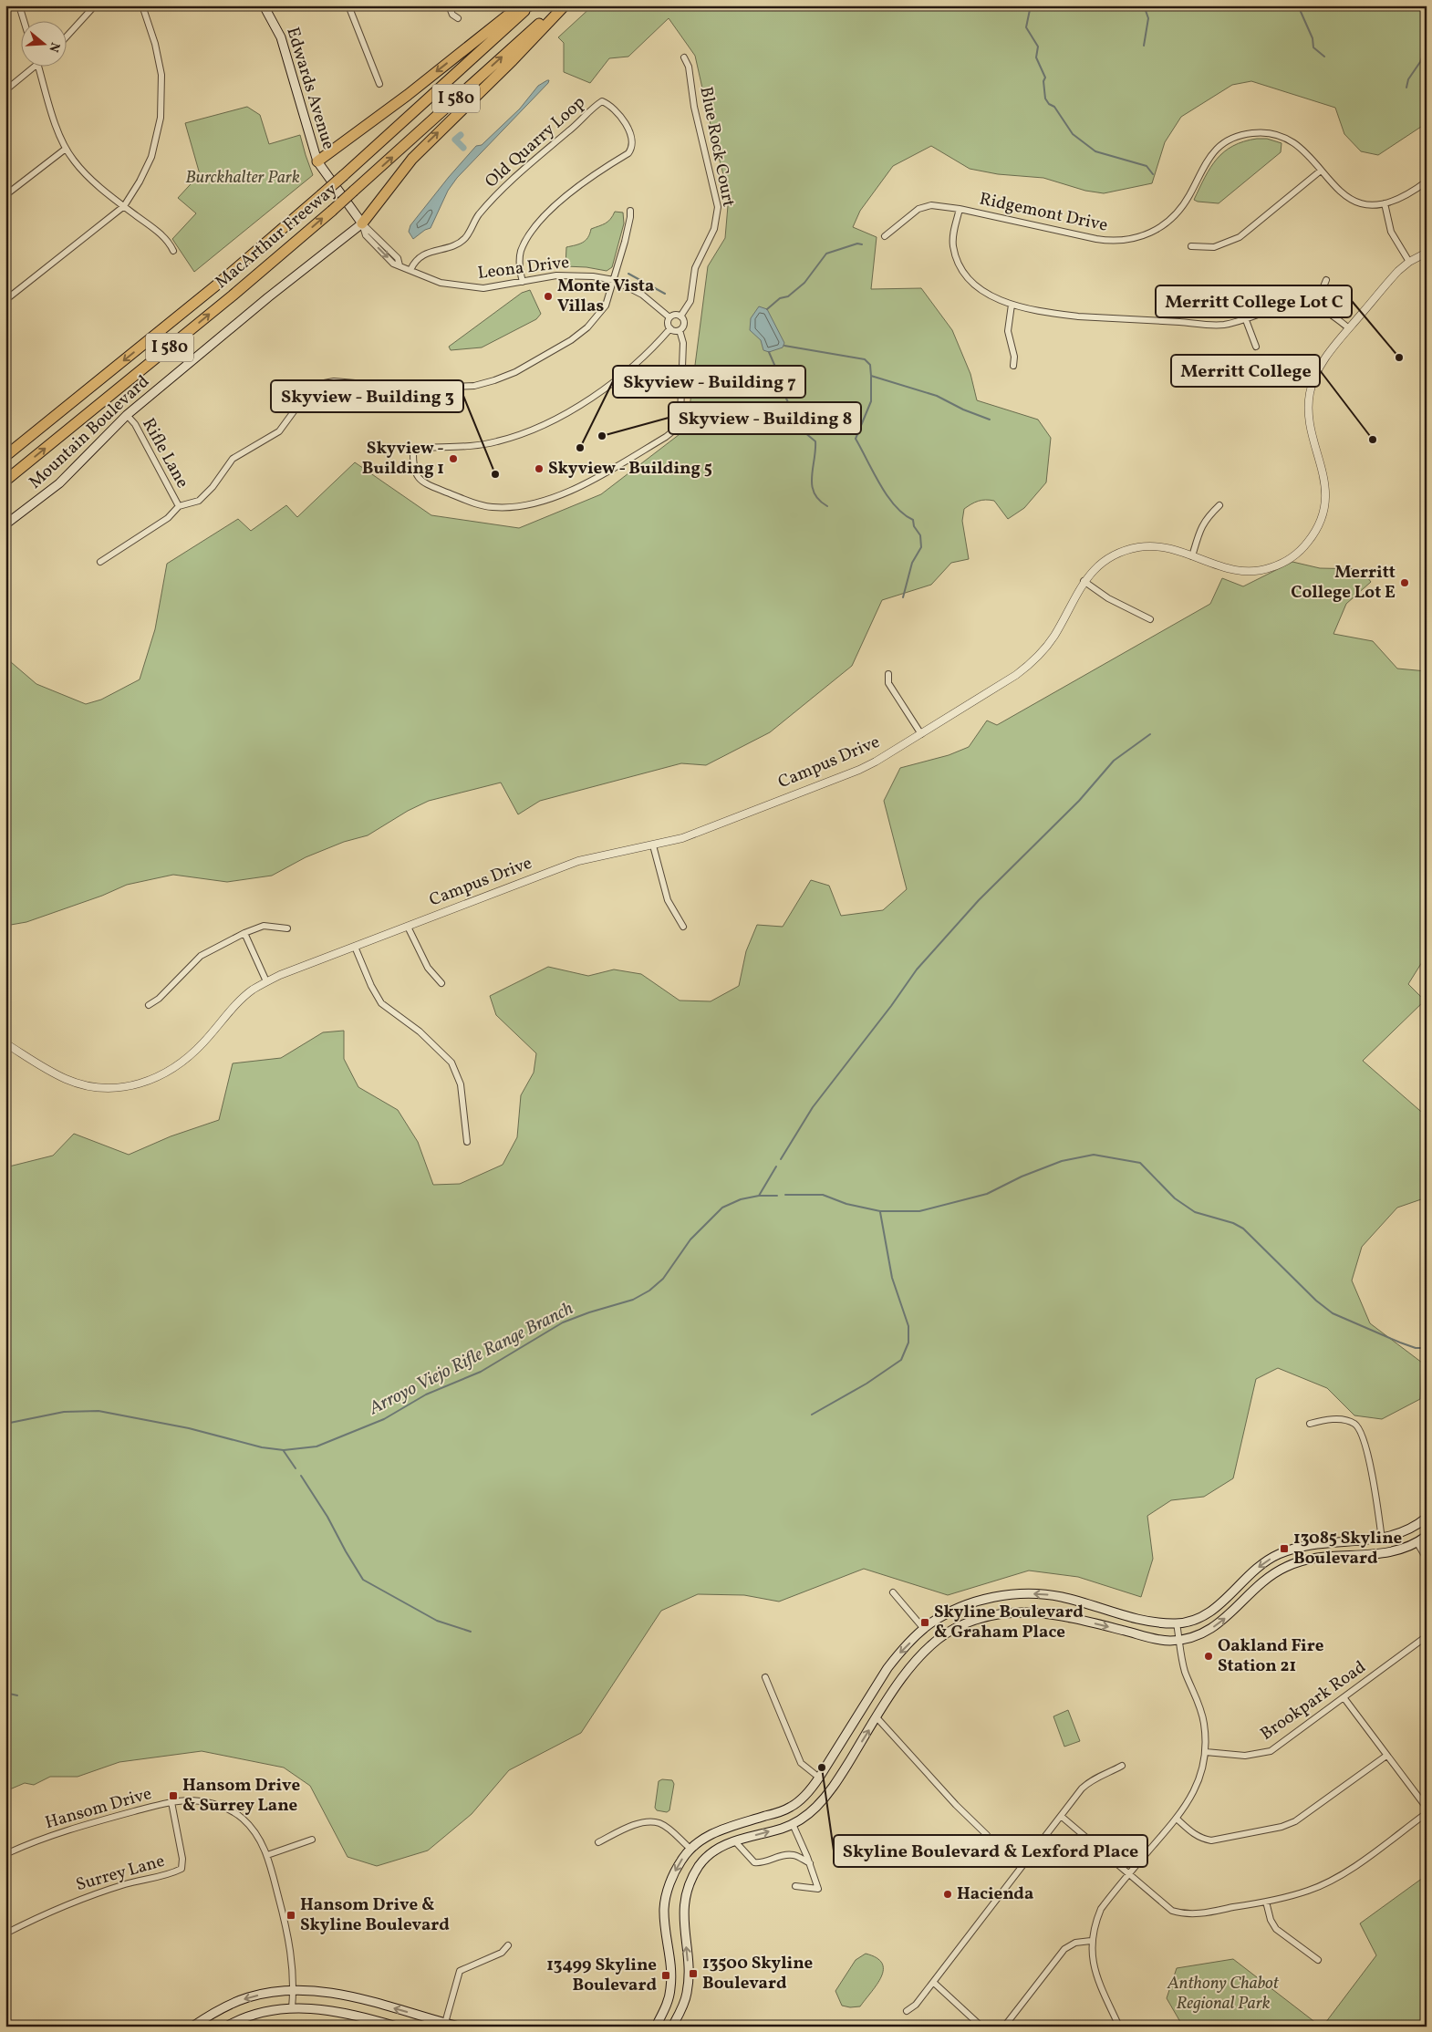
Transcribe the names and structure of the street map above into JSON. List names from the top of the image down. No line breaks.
{"streets":{"highway":["I 580","MacArthur Freeway"],"main road":["Edwards Avenue","Mountain Boulevard"],"street":["Old Quarry Loop","Blue Rock Court","Ridgemont Drive","Leona Drive","Rifle Lane","Campus Drive","Brookpark Road","Hansom Drive","Surrey Lane"]},"crossings":[["Edwards Avenue","Leona Drive"],["Edwards Avenue","Mountain Boulevard"],["Old Quarry Loop","Leona Drive"],["Blue Rock Court","Leona Drive"],["Leona Drive","Mountain Boulevard"],["Mountain Boulevard","Rifle Lane"],["Hansom Drive","Surrey Lane"]],"water":["Arroyo Viejo Rifle Range Branch"],"parks":["Burckhalter Park","Anthony Chabot Regional Park"],"places":{"other":["Monte Vista Villas","Merritt College Lot C","Skyview - Building 8","Merritt College","Skyview - Building 7","Skyview - Building 1","Skyview - Building 5","Skyview - Building 3","Merritt College Lot E","Oakland Fire Station 21","Skyline Boulevard & Lexford Place","Hacienda"],"transit":["13085 Skyline Boulevard","Skyline Boulevard & Graham Place","Hansom Drive & Surrey Lane","Hansom Drive & Skyline Boulevard","13500 Skyline Boulevard","13499 Skyline Boulevard"]},"north":"right"}
